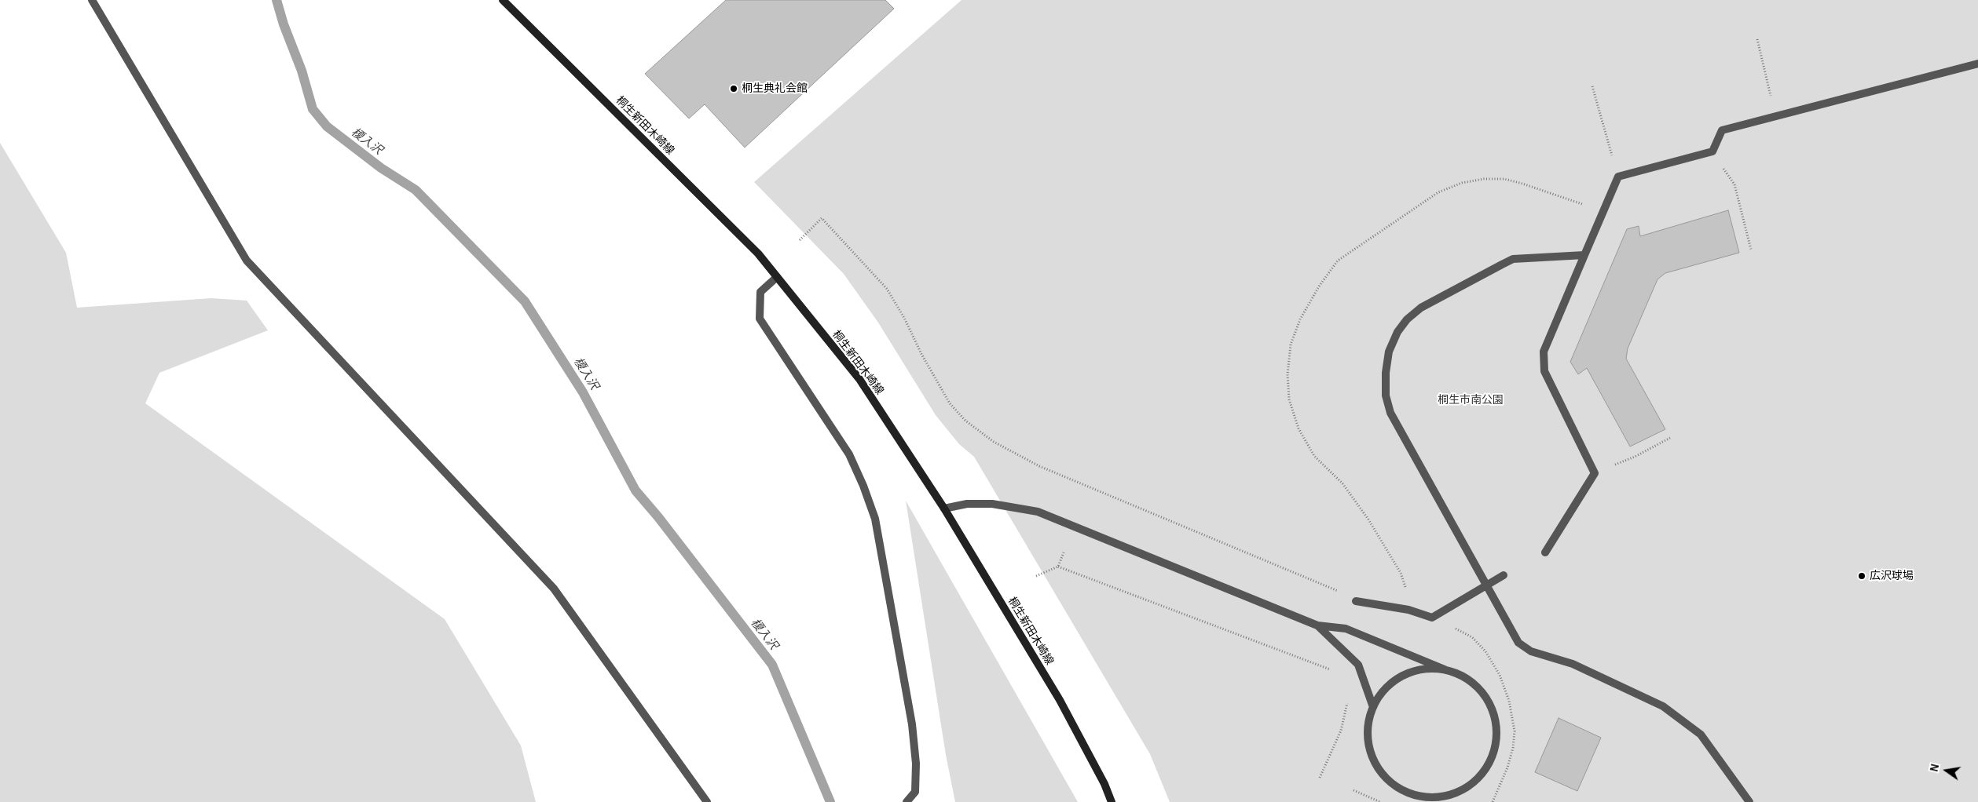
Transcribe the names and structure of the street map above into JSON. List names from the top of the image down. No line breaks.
{"streets":{"main road":["桐生新田木崎線"]},"water":["榎入沢"],"parks":["桐生市南公園"],"places":["桐生典礼会館","広沢球場"],"north":"left"}
